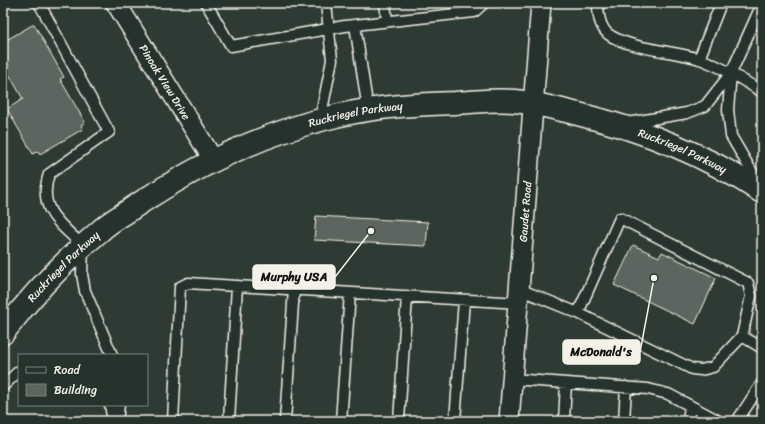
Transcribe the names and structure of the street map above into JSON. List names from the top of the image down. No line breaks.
{"streets":{"main road":["Ruckriegel Parkway"],"street":["Pinoak View Drive","Gaudet Road"]},"crossings":[["Pinoak View Drive","Ruckriegel Parkway"],["Ruckriegel Parkway","Gaudet Road"]],"places":["Murphy USA","McDonald's"],"legend":["Road","Building"]}
